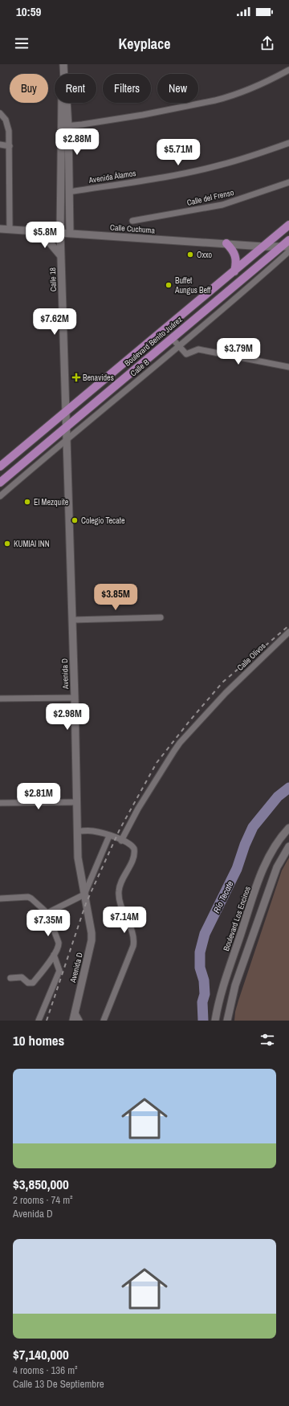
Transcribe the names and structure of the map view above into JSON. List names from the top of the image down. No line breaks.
{"streets":{"main road":["Boulevard Benito Juárez"],"street":["Avenida Álamos","Calle del Frenso","Calle Cuchuma","Calle 18","Calle B","Calle Olivos","Avenida D","Boulevard Los Encinos"]},"crossings":[["Avenida Álamos","Calle 18"],["Calle Cuchuma","Calle 18"],["Calle Cuchuma","Boulevard Benito Juárez"],["Calle 18","Boulevard Benito Juárez"],["Calle 18","Calle B"],["Calle 18","Avenida D"],["Calle B","Avenida D"]],"water":["Río Tecate"],"places":{"other":["Oxxo","Buffet Aungus Beff","El Mezquite","Colegio Tecate","KUMIAI INN"],"health":["Benavides"]},"page":{"status":"10:59","header":"Keyplace","chip":["Buy","Rent","Filters","New"],"price":["$2.88M","$5.71M","$5.8M","$7.62M","$3.79M","$3.85M","$2.98M","$2.81M","$7.14M","$7.35M"],"heading":"10 homes","list":[{"name":"$3,850,000","note":"2 rooms · 74 m² · Avenida D"},{"name":"$7,140,000","note":"4 rooms · 136 m² · Calle 13 De Septiembre"}]}}
